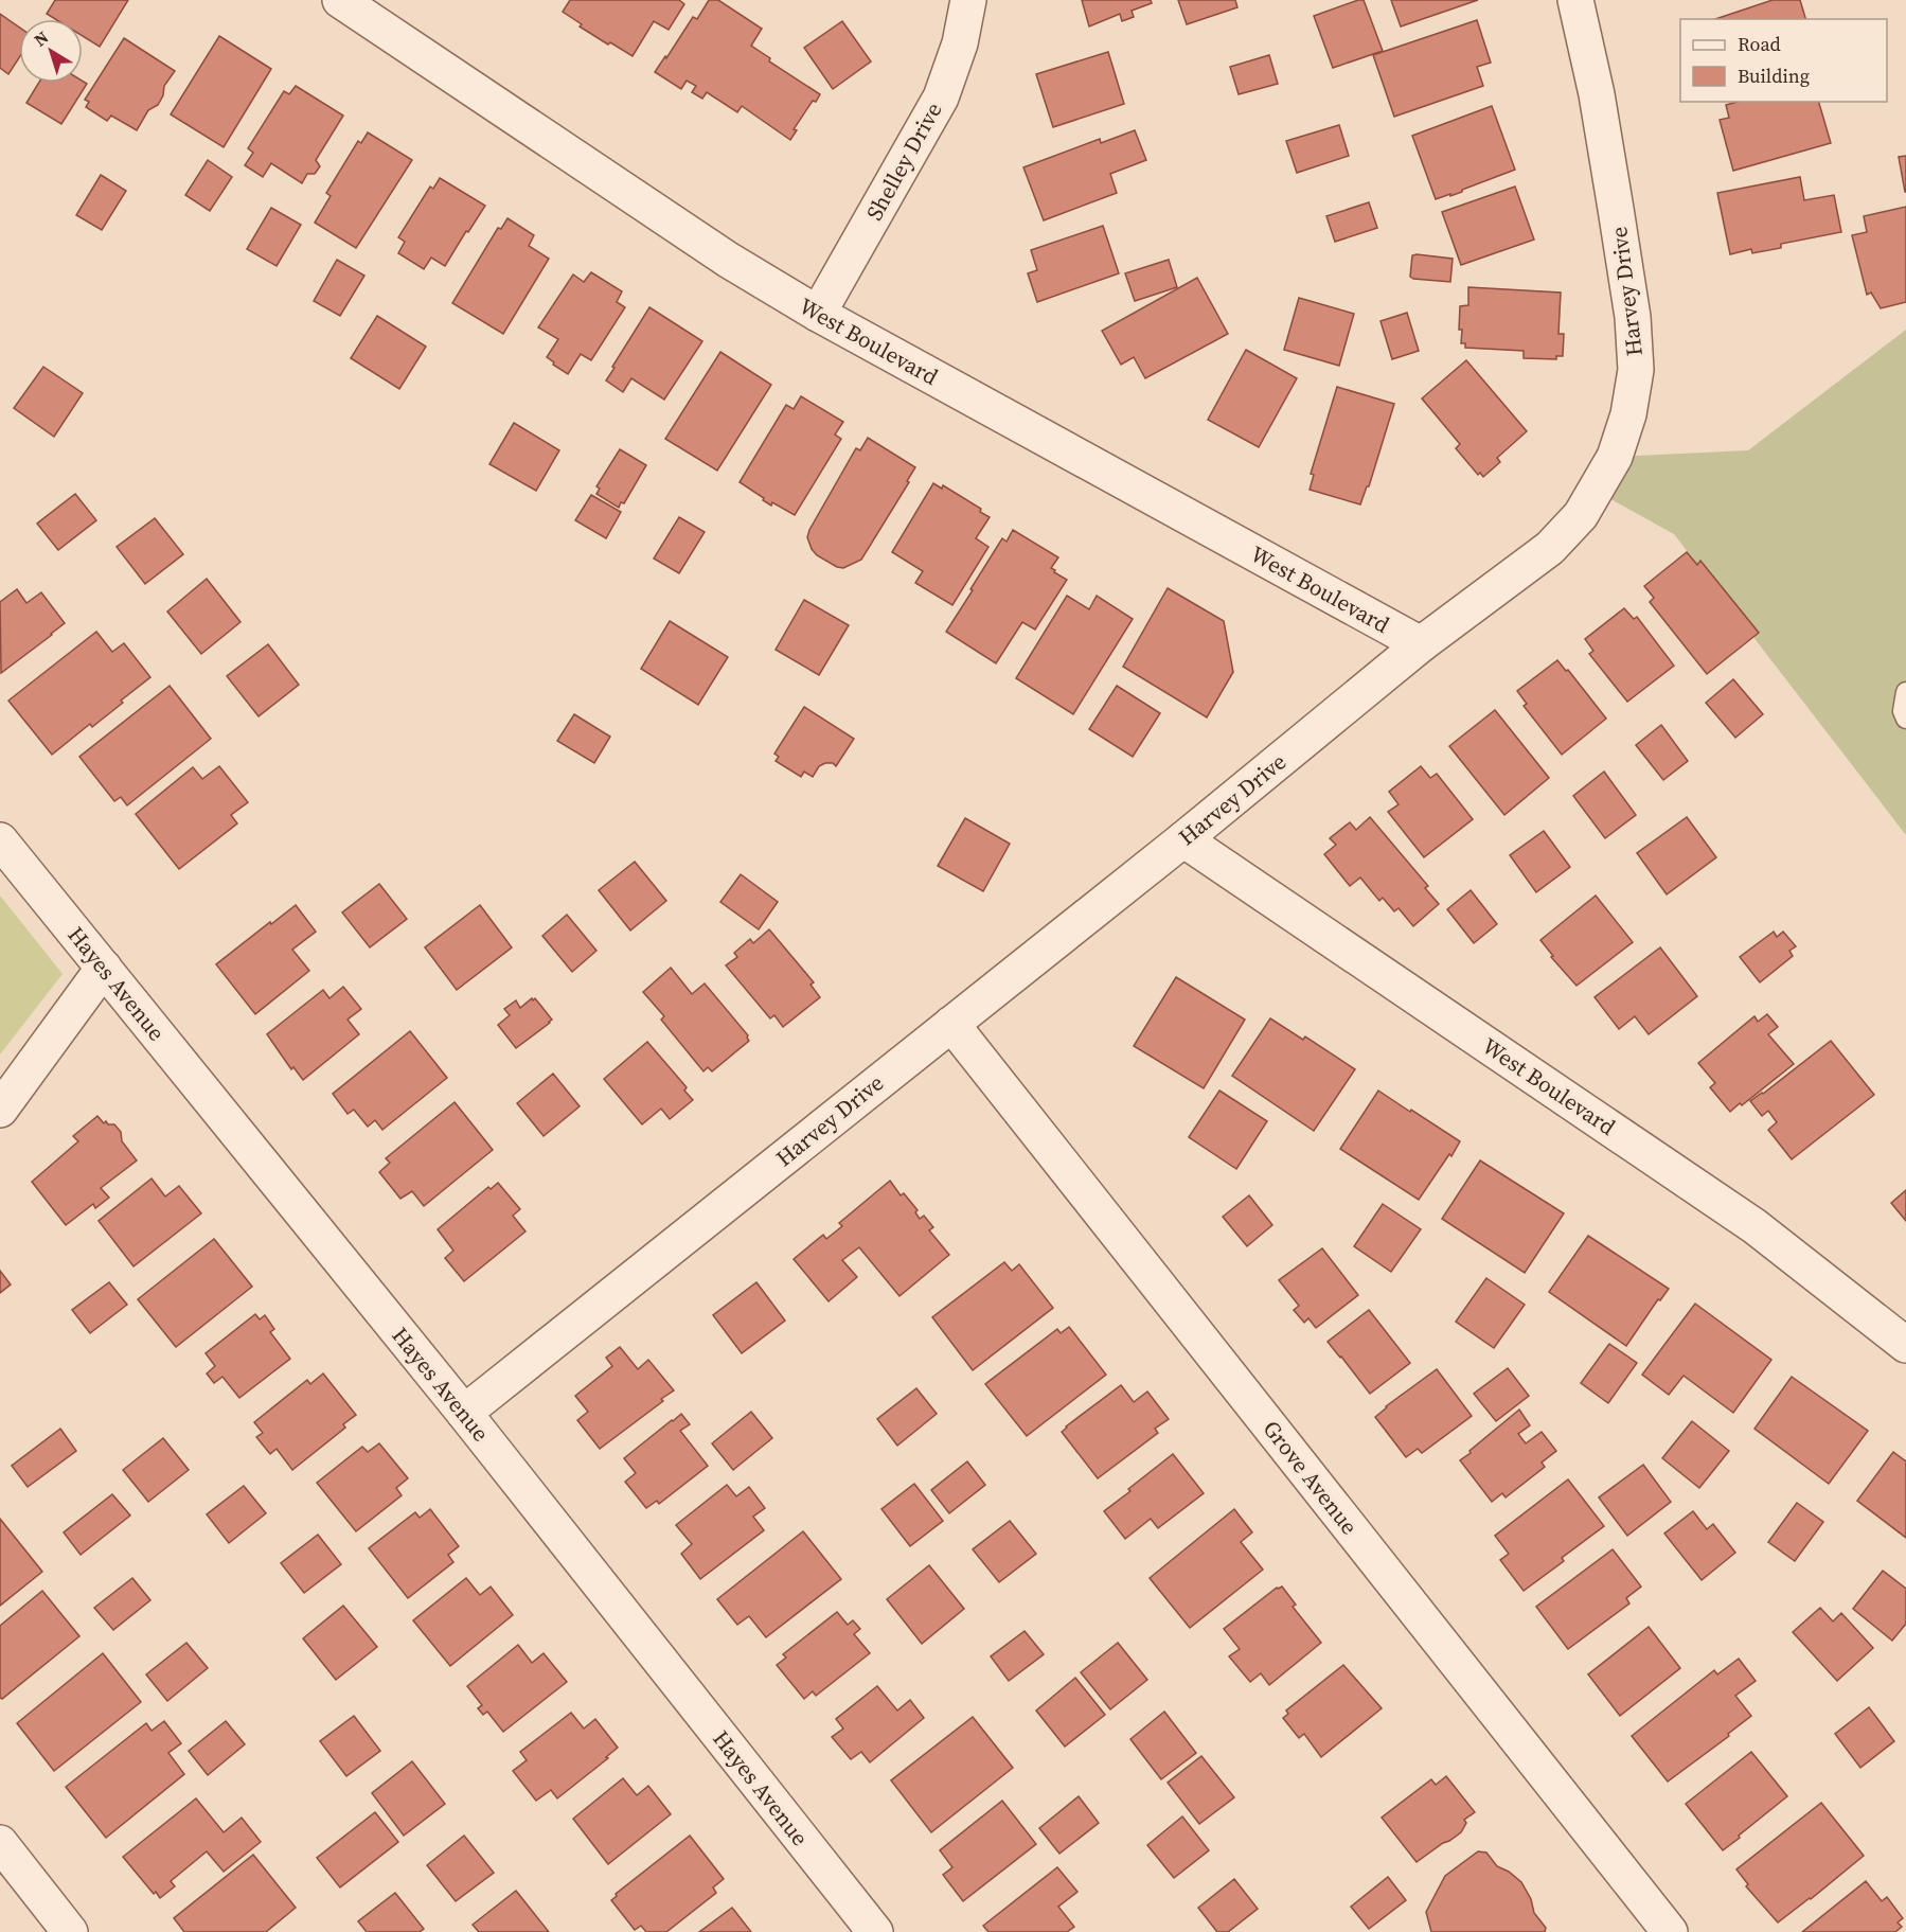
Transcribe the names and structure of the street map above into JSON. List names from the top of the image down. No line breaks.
{"streets":{"street":["Shelley Drive","Harvey Drive","West Boulevard","Hayes Avenue","Grove Avenue"]},"crossings":[["Shelley Drive","West Boulevard"],["Harvey Drive","West Boulevard"],["Harvey Drive","Hayes Avenue"],["Harvey Drive","Grove Avenue"]],"legend":["Road","Building"],"north":"top left"}
